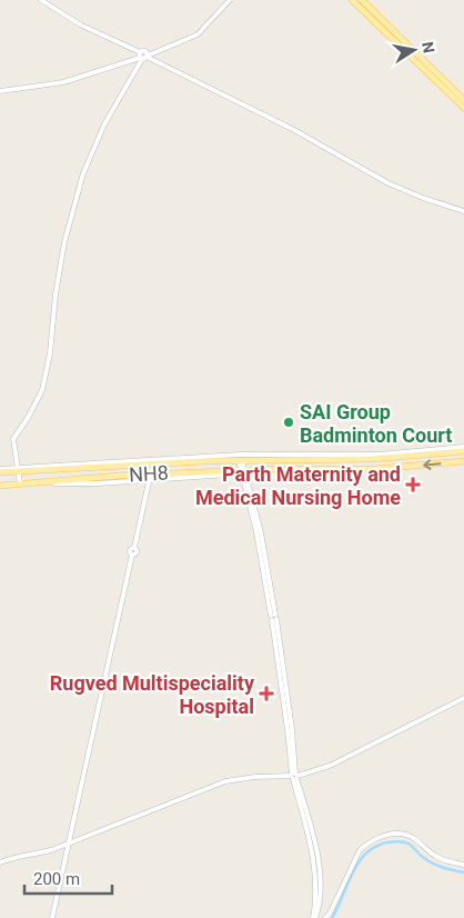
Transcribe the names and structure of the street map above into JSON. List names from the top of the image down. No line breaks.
{"streets":{"main road":["NH8"]},"places":{"other":["SAI Group Badminton Court"],"health":["Parth Maternity and Medical Nursing Home","Rugved Multispeciality Hospital"]},"scale_bar":"200 m","north":"right"}
